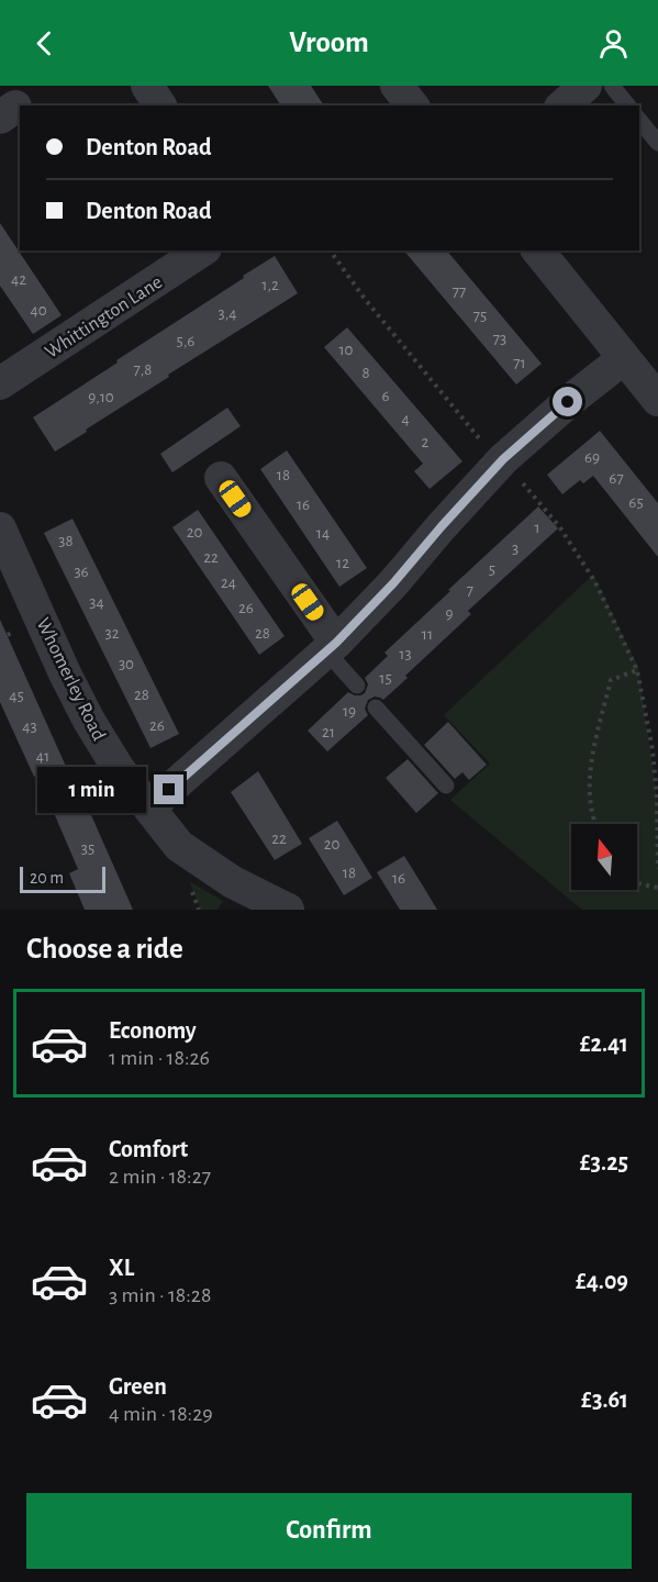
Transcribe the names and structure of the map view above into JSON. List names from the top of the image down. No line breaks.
{"streets":{"street":["Whittington Lane","Whomerley Road"]},"house_numbers":["42","1,2","77","40","3,4","75","73","5,6","10","71","7,8","8","6","9,10","4","2","69","18","67","65","16","1","20","14","38","3","22","12","5","36","24","7","34","26","9","32","28","11","13","30","15","28","45","19","26","43","21","41","22","20","35","18","16"],"scale_bar":"20 m","north":"top","page":{"header":"Vroom","banner":["Denton Road","Denton Road"],"bubble":"1 min","scale":"20 m","heading":"Choose a ride","list":[{"name":"Economy","note":"1 min · 18:26","value":"£2.41"},{"name":"Comfort","note":"2 min · 18:27","value":"£3.25"},{"name":"XL","note":"3 min · 18:28","value":"£4.09"},{"name":"Green","note":"4 min · 18:29","value":"£3.61"}],"buttons":"Confirm"}}
